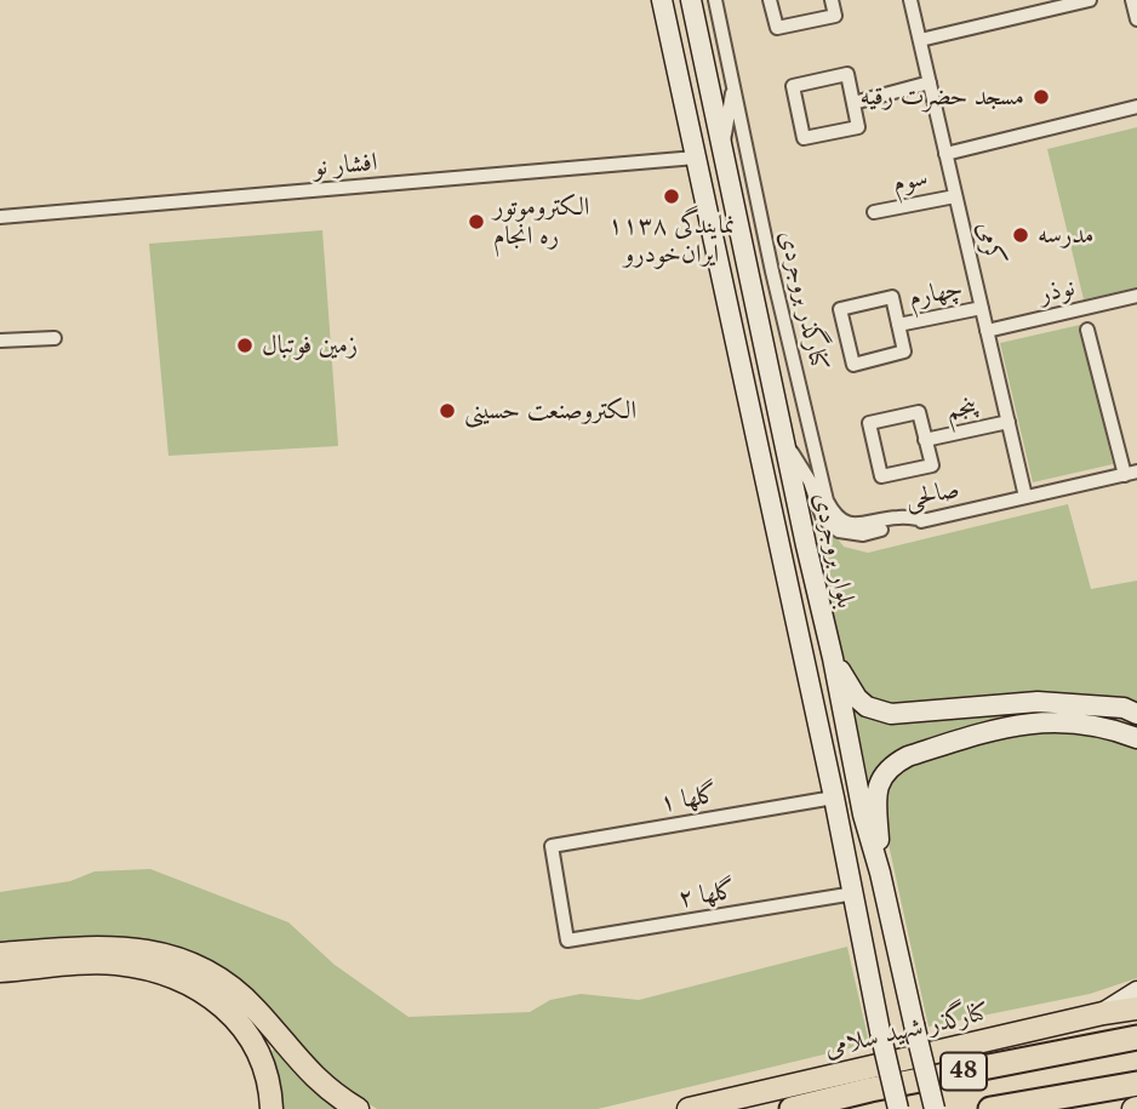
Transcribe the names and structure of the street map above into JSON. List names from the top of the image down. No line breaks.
{"streets":{"highway":["48"],"main road":["بلوار بروجردی","کنارگذر شهید سلامی"],"street":["افشار نو","سوم","کرمی","نوذر","چهارم","کنارگذر بروجردی","پنجم","صالحی","گلها ۱","گلها ۲"]},"crossings":[["افشار نو","بلوار بروجردی"],["سوم","کرمی"],["کرمی","نوذر"],["کرمی","چهارم"],["کرمی","پنجم"],["کرمی","صالحی"],["کنارگذر بروجردی","صالحی"],["صالحی","بلوار بروجردی"],["بلوار بروجردی","گلها ۱"],["بلوار بروجردی","گلها ۲"],["گلها ۱","گلها ۲"]],"places":["مسجد حضرت رقیه","نمایندگی ۱۱۳۸ ایران‌خودرو","الکتروموتور ره انجام","مدرسه","زمین فوتبال","الکتروصنعت حسینی"]}
